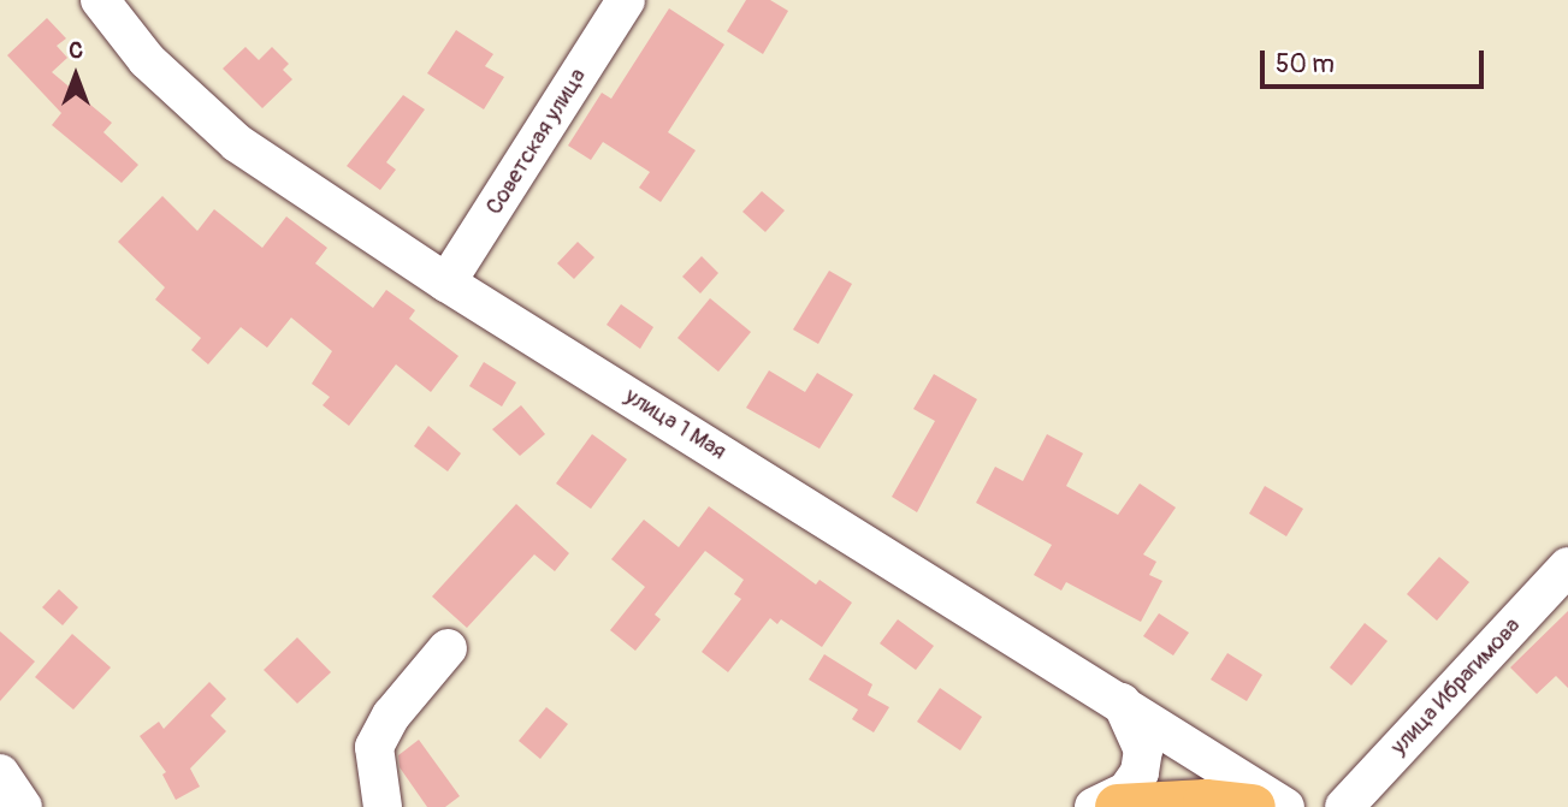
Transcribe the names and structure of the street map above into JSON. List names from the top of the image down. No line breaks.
{"streets":{"street":["Советская улица","улица 1 Мая","улица Ибрагимова"]},"crossings":[["Советская улица","улица 1 Мая"]],"scale_bar":"50 m","north":"top"}
